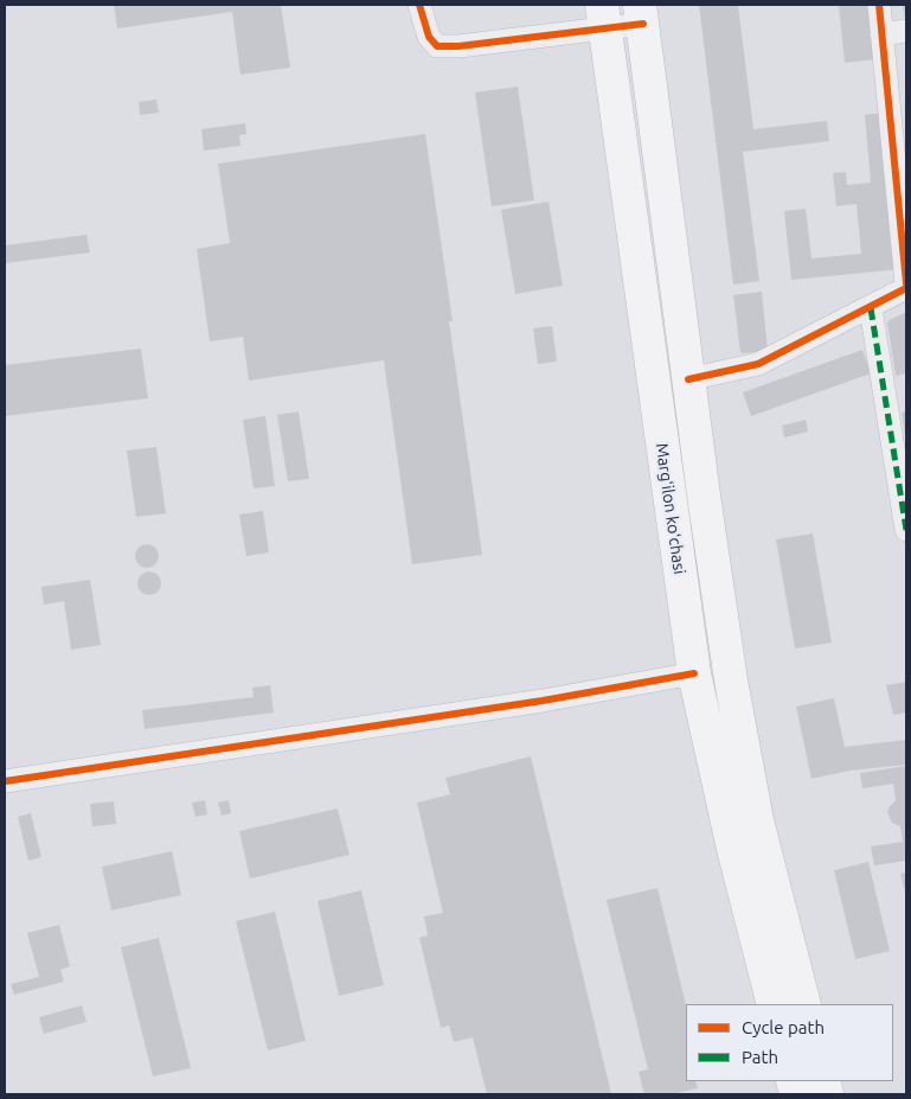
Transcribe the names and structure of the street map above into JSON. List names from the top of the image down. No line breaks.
{"streets":{"main road":["Margʻilon koʻchasi"]},"legend":["Cycle path","Path"]}
